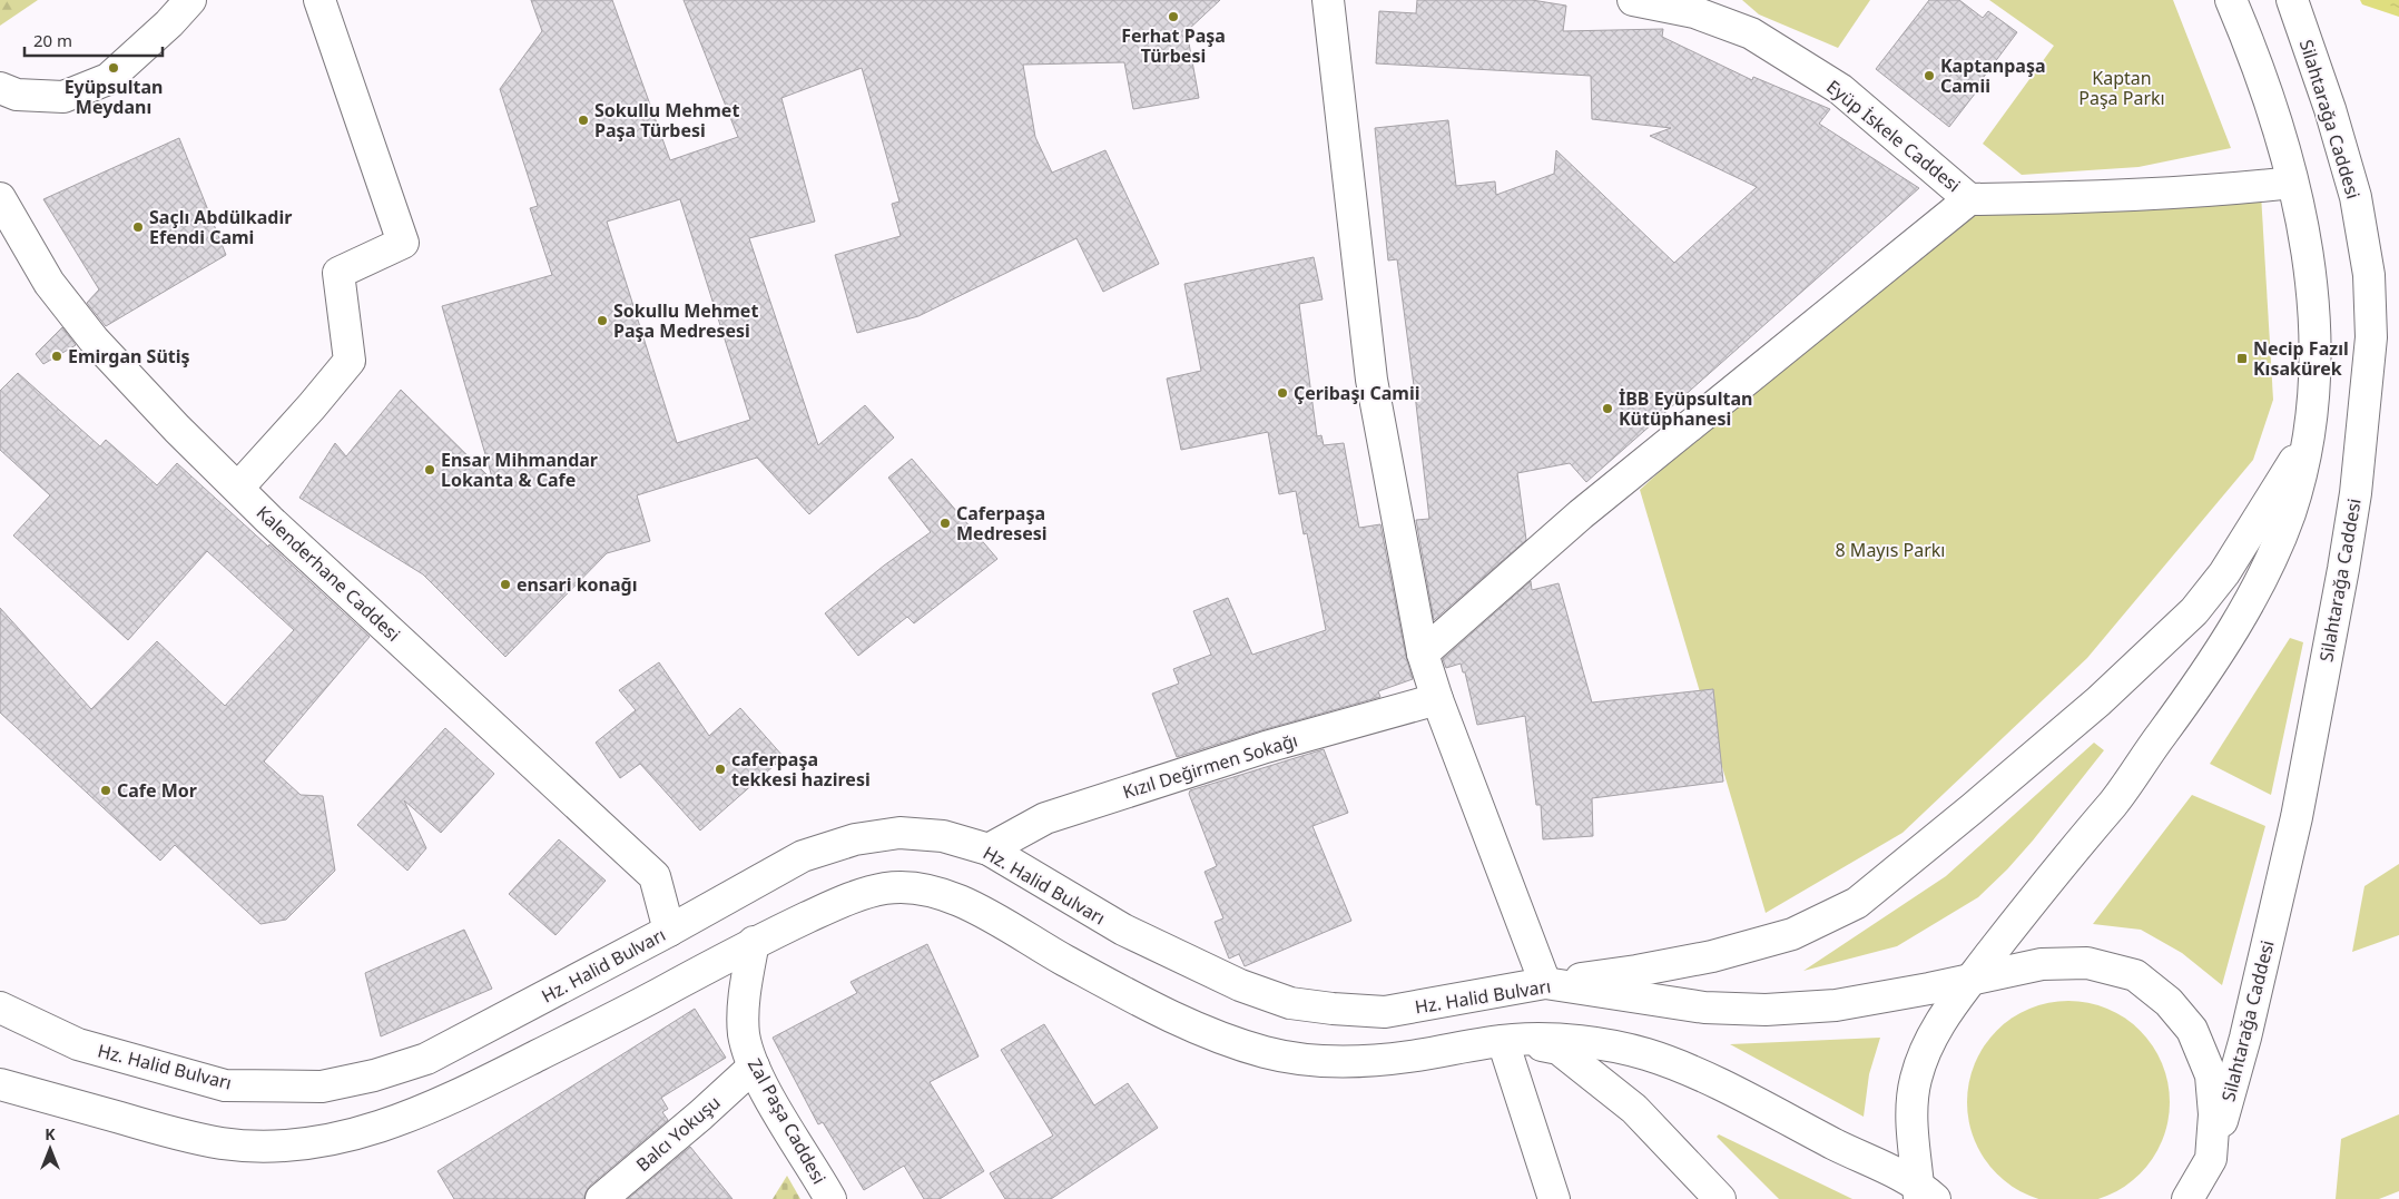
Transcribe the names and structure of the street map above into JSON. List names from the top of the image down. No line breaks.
{"streets":{"main road":["Silahtarağa Caddesi","Eyüp İskele Caddesi","Kalenderhane Caddesi","Kızıl Değirmen Sokağı","Hz. Halid Bulvarı","Zal Paşa Caddesi","Balcı Yokuşu"]},"crossings":[["Silahtarağa Caddesi","Hz. Halid Bulvarı"],["Kalenderhane Caddesi","Hz. Halid Bulvarı"],["Kızıl Değirmen Sokağı","Hz. Halid Bulvarı"],["Zal Paşa Caddesi","Balcı Yokuşu"]],"parks":["Kaptan Paşa Parkı","8 Mayıs Parkı"],"places":{"other":["Ferhat Paşa Türbesi","Eyüpsultan Meydanı","Kaptanpaşa Camii","Sokullu Mehmet Paşa Türbesi","Saçlı Abdülkadir Efendi Cami","Sokullu Mehmet Paşa Medresesi","Emirgan Sütiş","Çeribaşı Camii","İBB Eyüpsultan Kütüphanesi","Ensar Mihmandar Lokanta & Cafe","Caferpaşa Medresesi","ensari konağı","caferpaşa tekkesi haziresi","Cafe Mor"],"transit":["Necip Fazıl Kısakürek"]},"scale_bar":"20 m","north":"top"}
